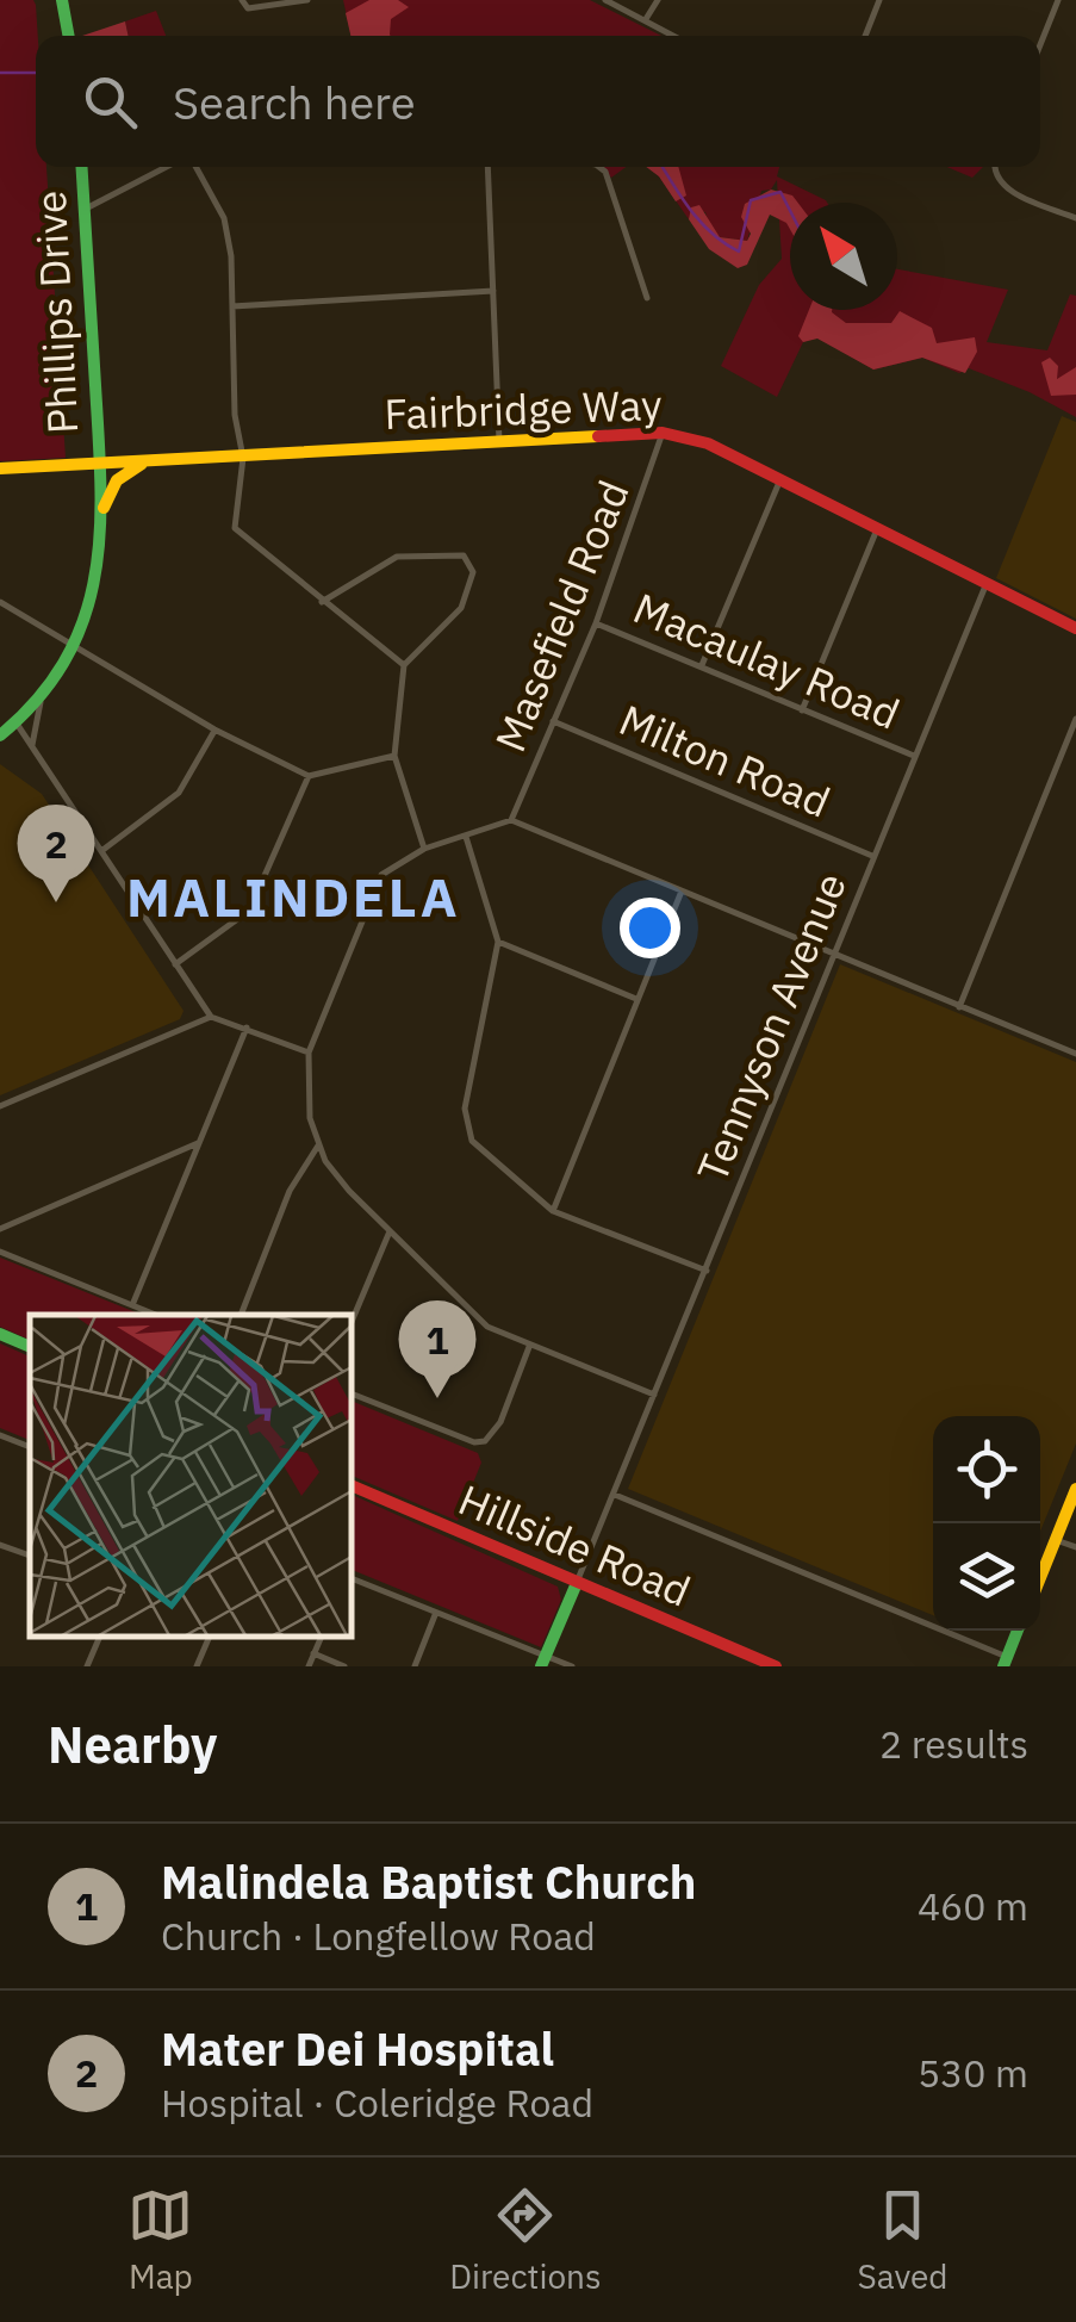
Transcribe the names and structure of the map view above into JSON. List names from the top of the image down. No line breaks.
{"streets":{"main road":["Phillips Drive","Fairbridge Way","Hillside Road"],"street":["Masefield Road","Macaulay Road","Milton Road","Tennyson Avenue"]},"crossings":[["Phillips Drive","Fairbridge Way"],["Fairbridge Way","Masefield Road"],["Fairbridge Way","Tennyson Avenue"],["Masefield Road","Macaulay Road"],["Masefield Road","Milton Road"],["Macaulay Road","Tennyson Avenue"],["Milton Road","Tennyson Avenue"],["Tennyson Avenue","Hillside Road"]],"districts":["MALINDELA"],"north":"top left","page":{"search":"Search here","pins":["2","1"],"heading":["Nearby","2 results"],"list":[{"mark":"1","name":"Malindela Baptist Church","note":"Church · Longfellow Road","value":"460 m"},{"mark":"2","name":"Mater Dei Hospital","note":"Hospital · Coleridge Road","value":"530 m"}],"nav":["Map","Directions","Saved"]}}
